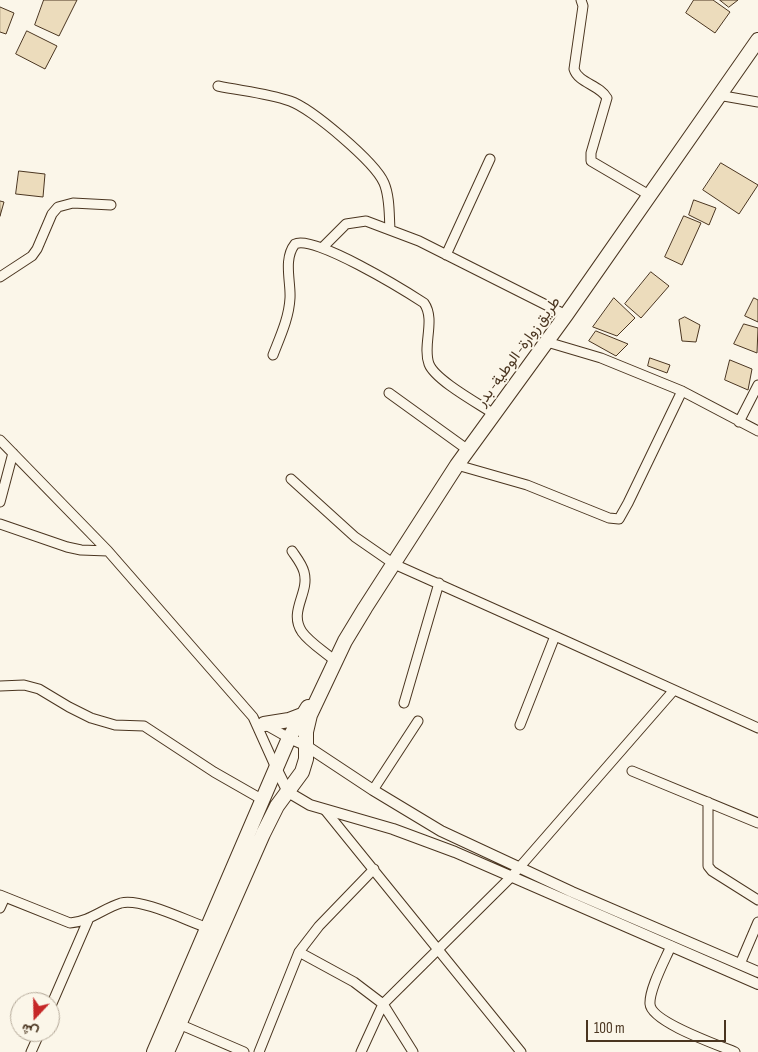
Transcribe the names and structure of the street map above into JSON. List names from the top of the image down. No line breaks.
{"streets":{"highway":["طريق زوارة- الوطية- بدر"]},"scale_bar":"100 m","north":"bottom"}
